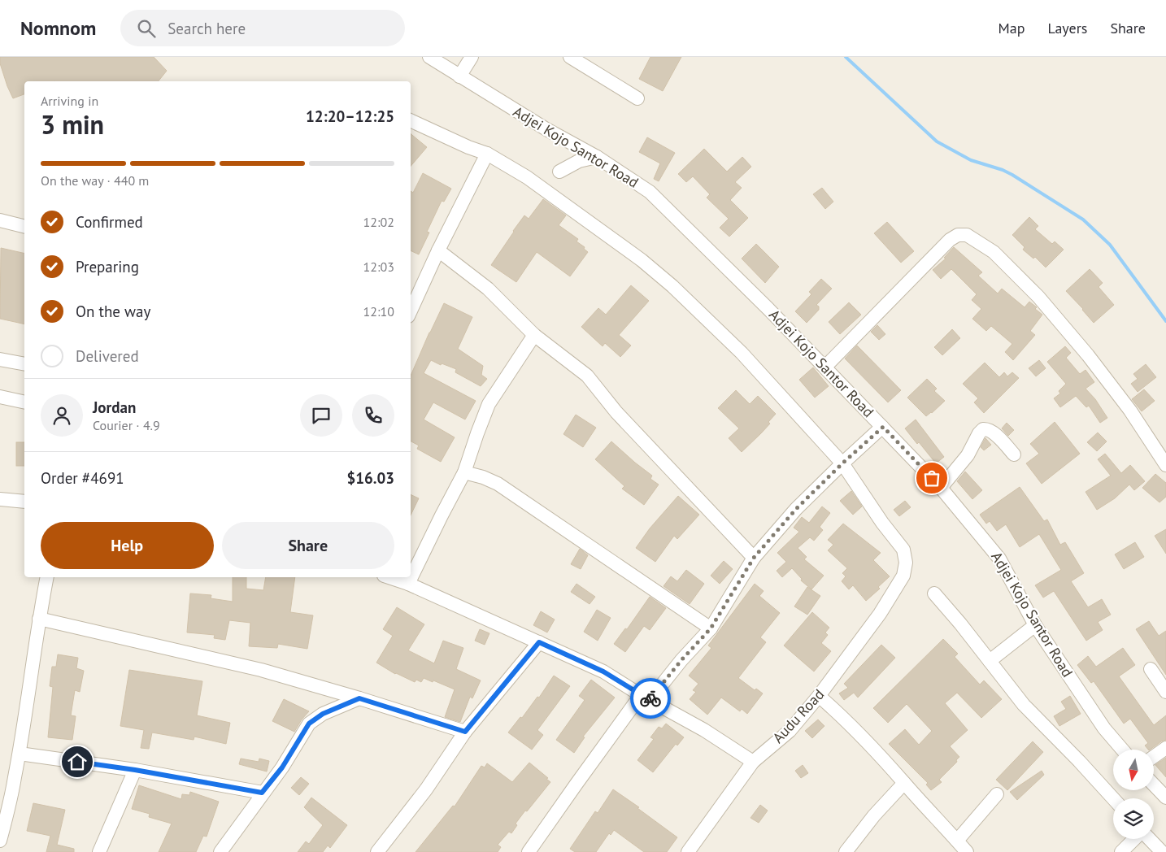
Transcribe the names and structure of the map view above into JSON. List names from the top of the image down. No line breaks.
{"streets":{"street":["Adjei Kojo Santor Road","Audu Road"]},"north":"bottom","page":{"header":"Nomnom","search":"Search here","nav":["Map","Layers","Share"],"heading":["3 min","Arriving in","12:20–12:25"],"panel":["Jordan","Courier · 4.9","Order #4691","$16.03"],"bar":"On the way · 440 m","list":[["Confirmed","12:02"],["Preparing","12:03"],["On the way","12:10"],"Delivered"],"buttons":["Help","Share"]}}
